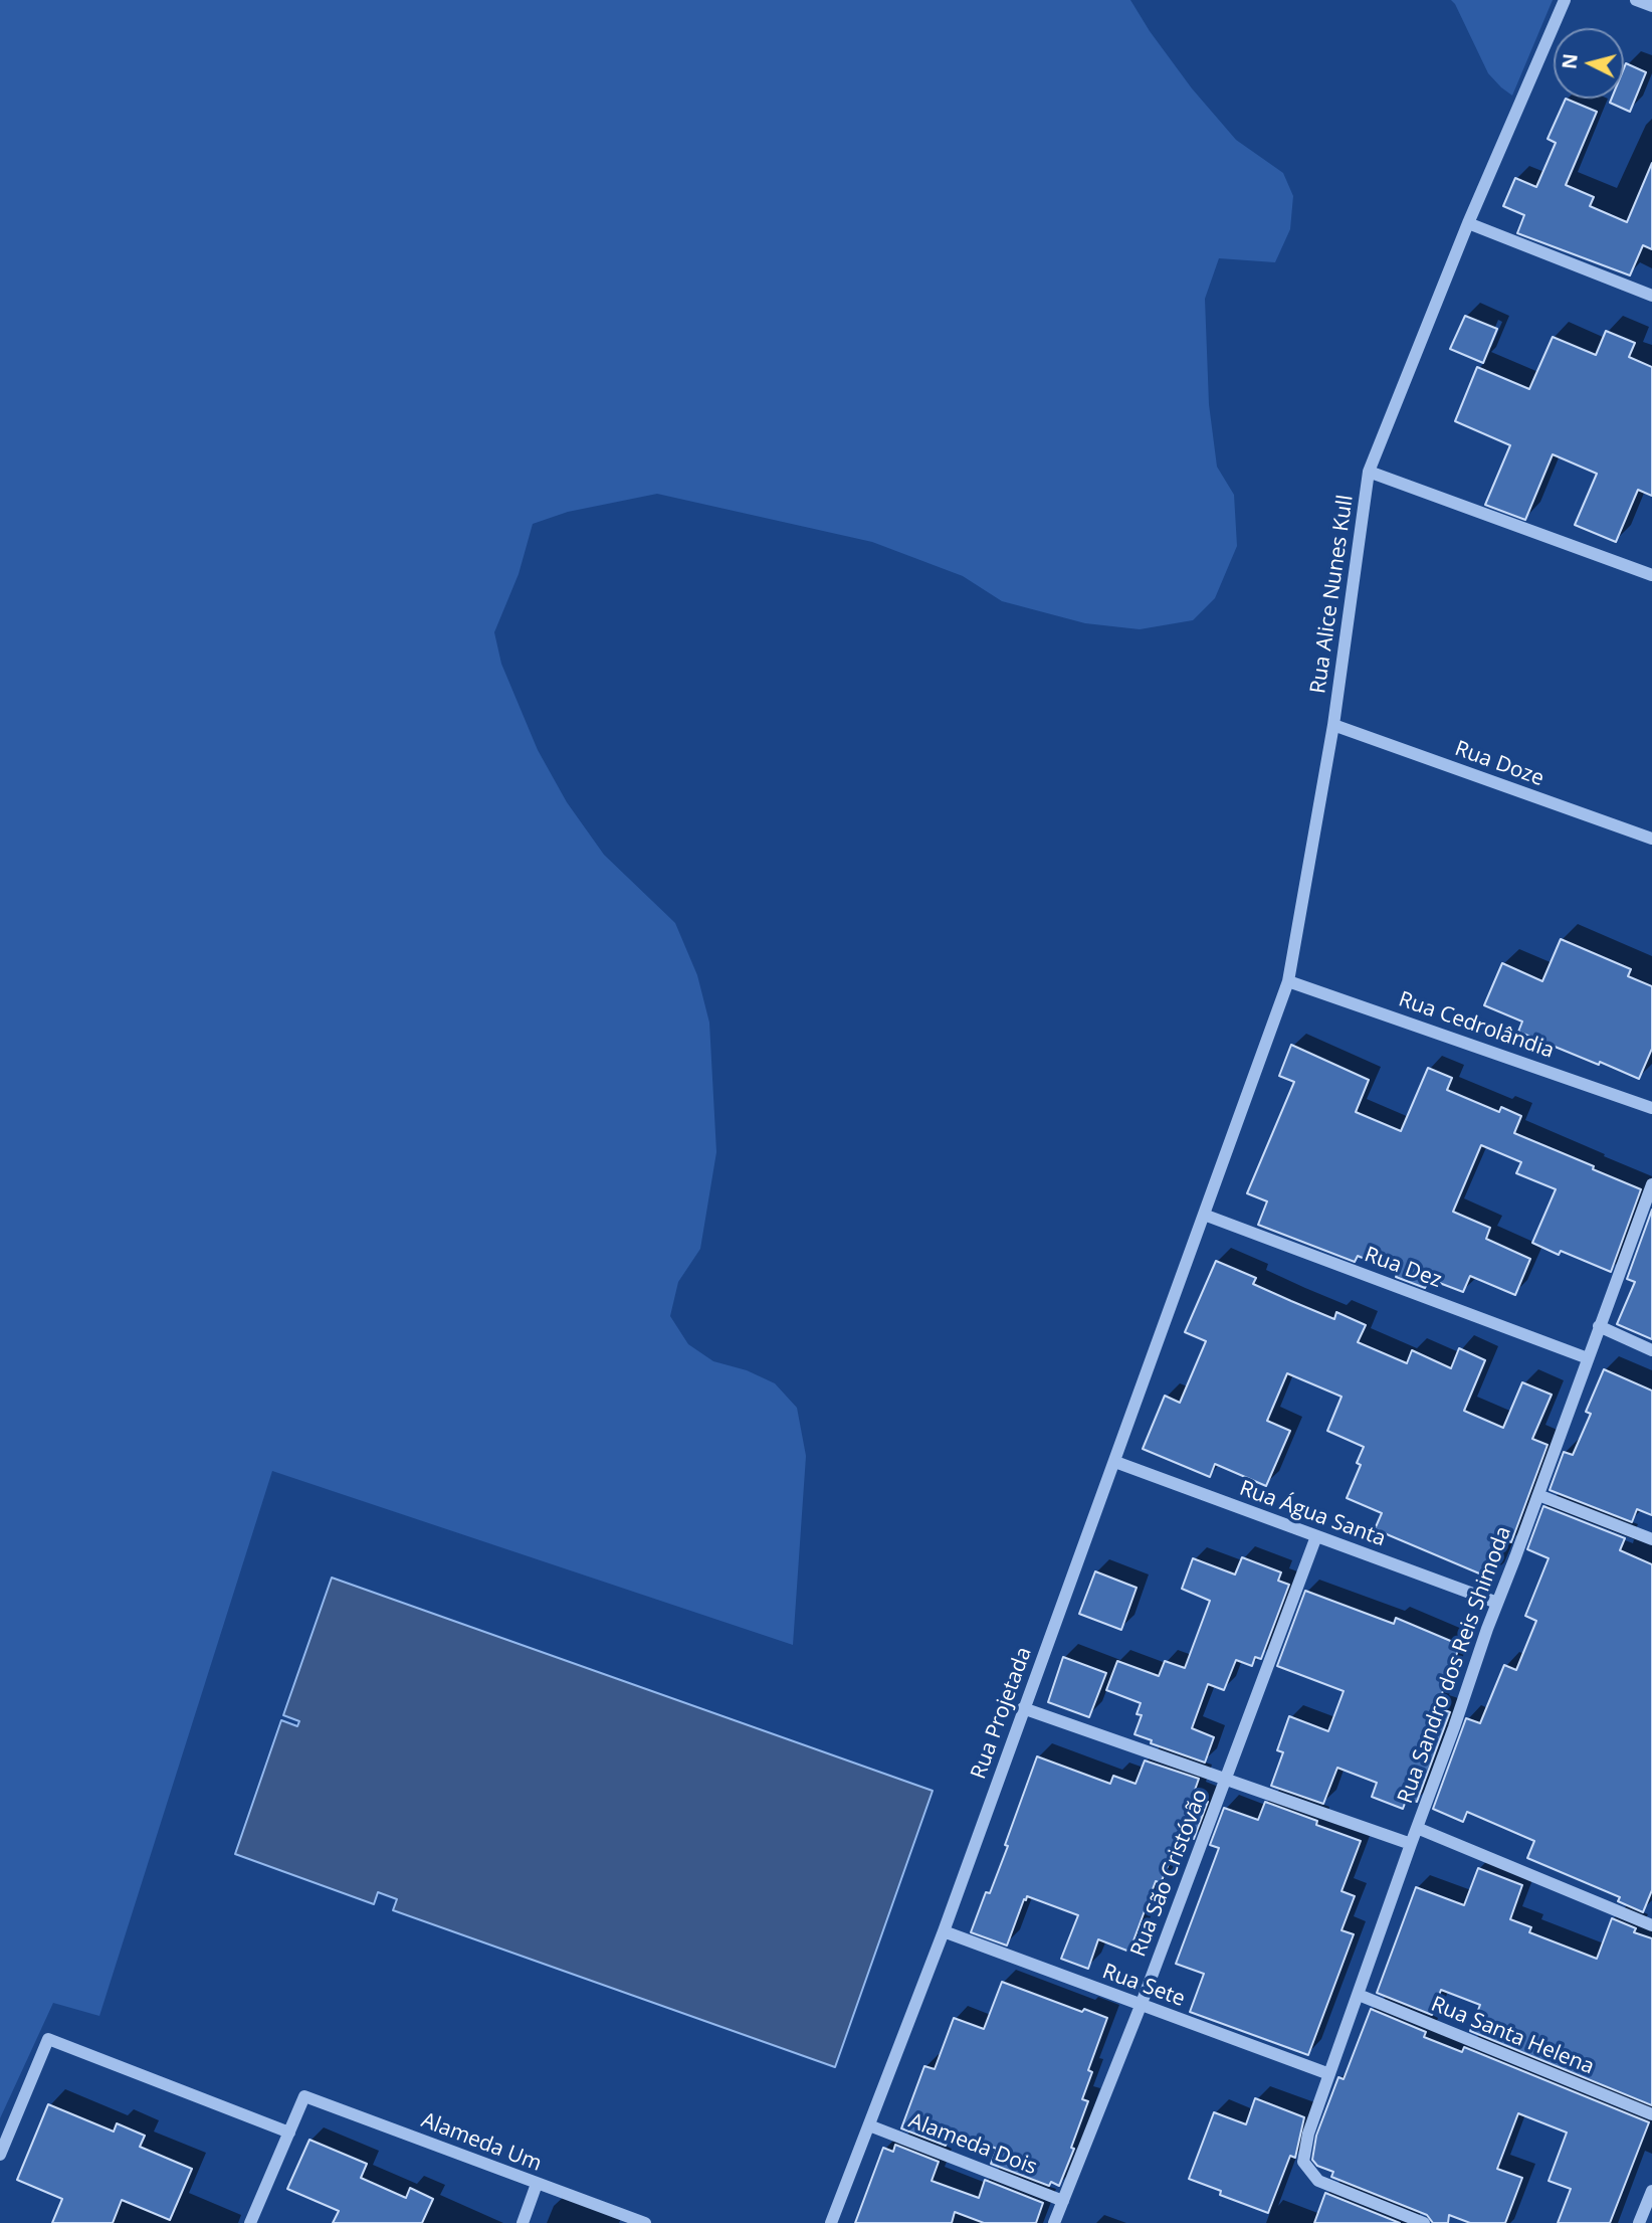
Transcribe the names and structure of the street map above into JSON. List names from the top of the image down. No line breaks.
{"streets":{"street":["Rua Alice Nunes Kull","Rua Doze","Rua Cedrolândia","Rua Dez","Rua Água Santa","Rua Sandro dos Reis Shimoda","Rua Projetada","Rua São Cristóvão","Rua Sete","Rua Santa Helena","Alameda Um","Alameda Dois"]},"crossings":[["Rua Alice Nunes Kull","Rua Doze"],["Rua Alice Nunes Kull","Rua Cedrolândia"],["Rua Alice Nunes Kull","Rua Dez"],["Rua Alice Nunes Kull","Rua Projetada"],["Rua Dez","Rua Sandro dos Reis Shimoda"],["Rua Dez","Rua Projetada"],["Rua Água Santa","Rua Sandro dos Reis Shimoda"],["Rua Água Santa","Rua Projetada"],["Rua Água Santa","Rua São Cristóvão"],["Rua Sandro dos Reis Shimoda","Rua Sete"],["Rua Sandro dos Reis Shimoda","Rua Santa Helena"],["Rua Projetada","Rua Sete"],["Rua Projetada","Alameda Dois"],["Rua São Cristóvão","Rua Sete"],["Rua São Cristóvão","Alameda Dois"]],"north":"left"}
